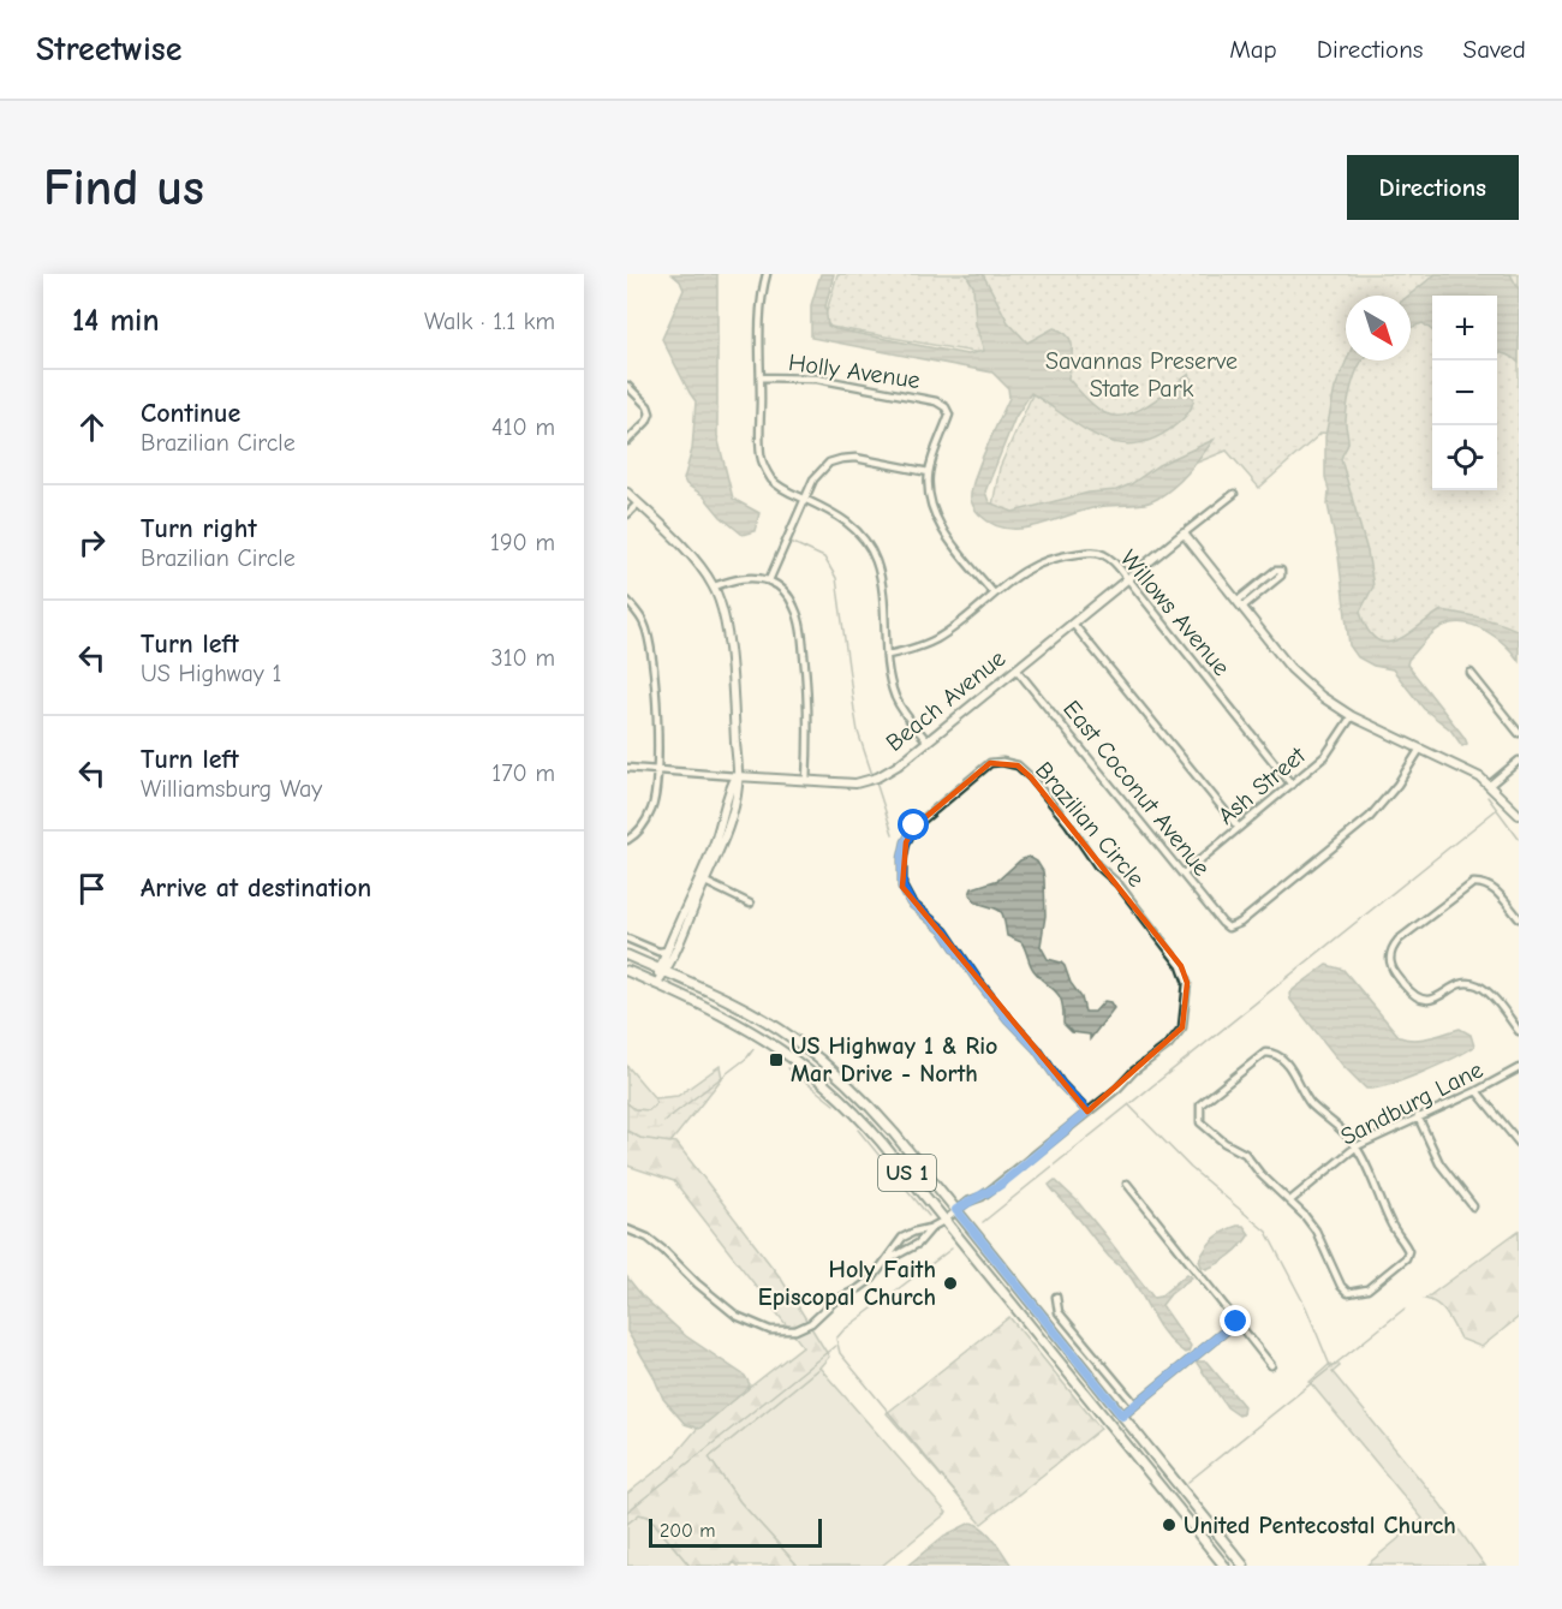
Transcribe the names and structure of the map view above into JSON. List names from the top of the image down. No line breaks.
{"streets":{"main road":["US 1"],"street":["Holly Avenue","Willows Avenue","Beach Avenue","Ash Street","East Coconut Avenue","Brazilian Circle","Sandburg Lane"]},"crossings":[["Holly Avenue","Willows Avenue"],["Willows Avenue","Beach Avenue"],["Willows Avenue","Ash Street"],["Beach Avenue","East Coconut Avenue"],["Ash Street","East Coconut Avenue"],["Brazilian Circle","US 1"]],"parks":["Savannas Preserve State Park"],"places":{"transit":["US Highway 1 & Rio Mar Drive - North"],"other":["Holy Faith Episcopal Church","United Pentecostal Church"]},"scale_bar":"200 m","north":"bottom right","page":{"header":"Streetwise","nav":["Map","Directions","Saved"],"buttons":"Directions","title":"Find us","heading":["14 min","Walk · 1.1 km"],"map_buttons":["+","−"],"list":[["Continue","Brazilian Circle","410 m"],["Turn right","Brazilian Circle","190 m"],["Turn left","US Highway 1","310 m"],["Turn left","Williamsburg Way","170 m"],"Arrive at destination"],"scale":"200 m"}}
